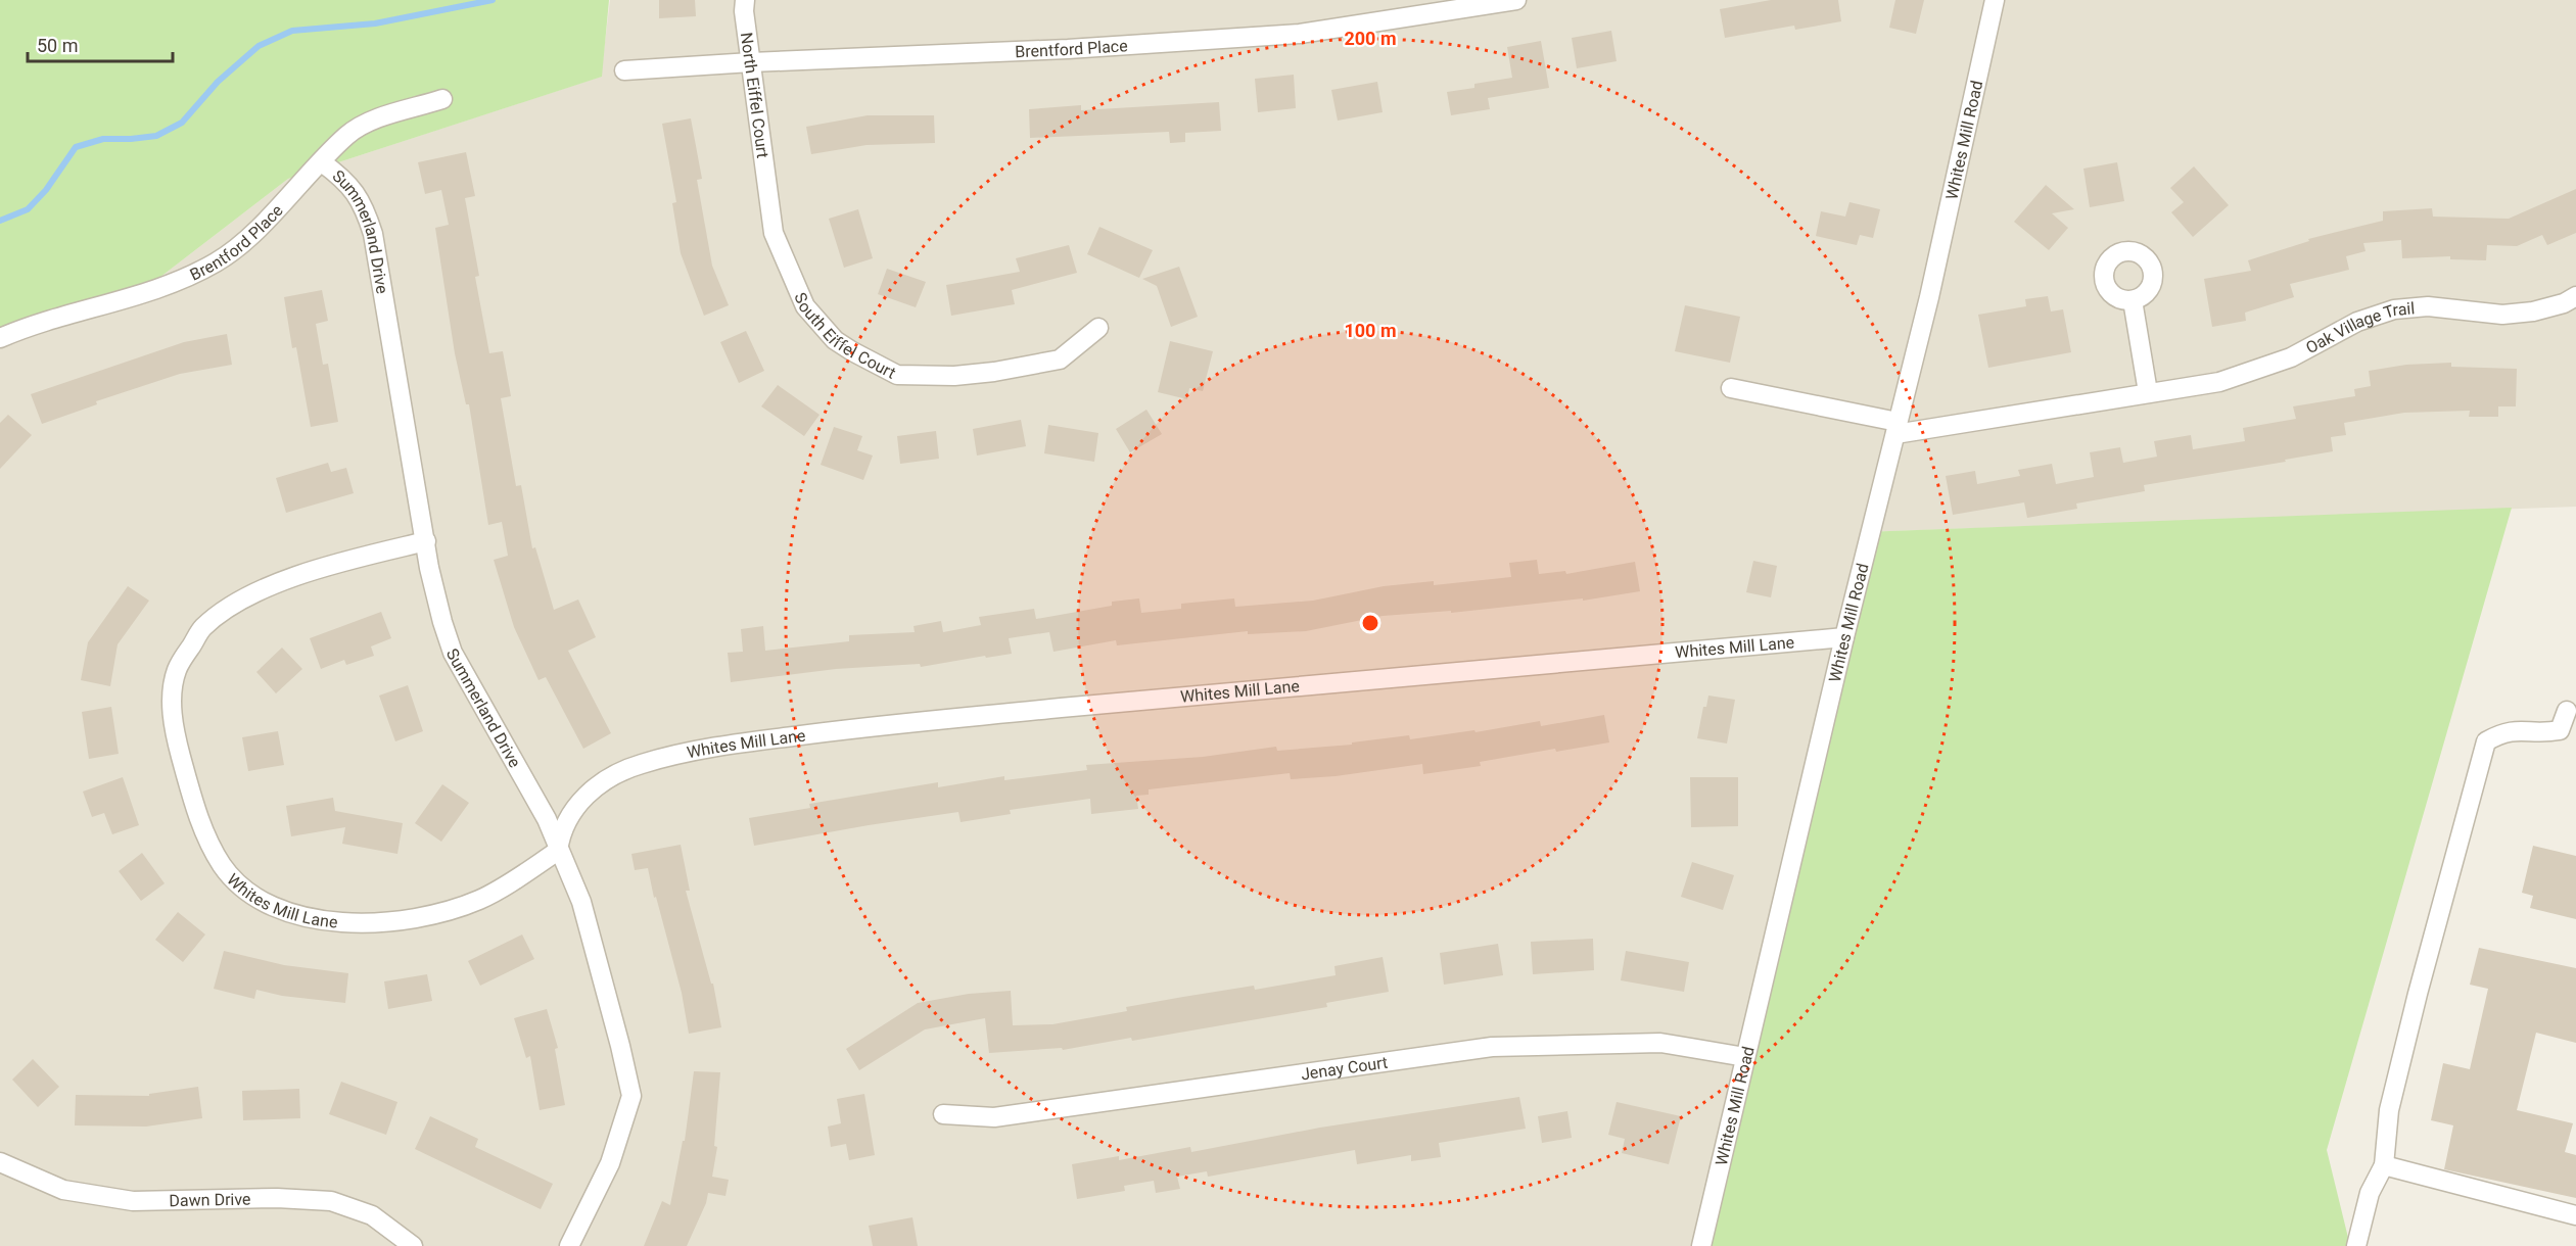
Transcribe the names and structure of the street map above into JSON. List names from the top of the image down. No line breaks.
{"streets":{"street":["Brentford Place","North Eiffel Court","Whites Mill Road","Summerland Drive","South Eiffel Court","Oak Village Trail","Whites Mill Lane","Jenay Court","Dawn Drive"]},"crossings":[["Brentford Place","North Eiffel Court"],["Brentford Place","Summerland Drive"],["North Eiffel Court","South Eiffel Court"],["Whites Mill Road","Oak Village Trail"],["Whites Mill Road","Whites Mill Lane"],["Whites Mill Road","Jenay Court"],["Summerland Drive","Whites Mill Lane"]],"scale_bar":"50 m","rings":["200 m","100 m"]}
